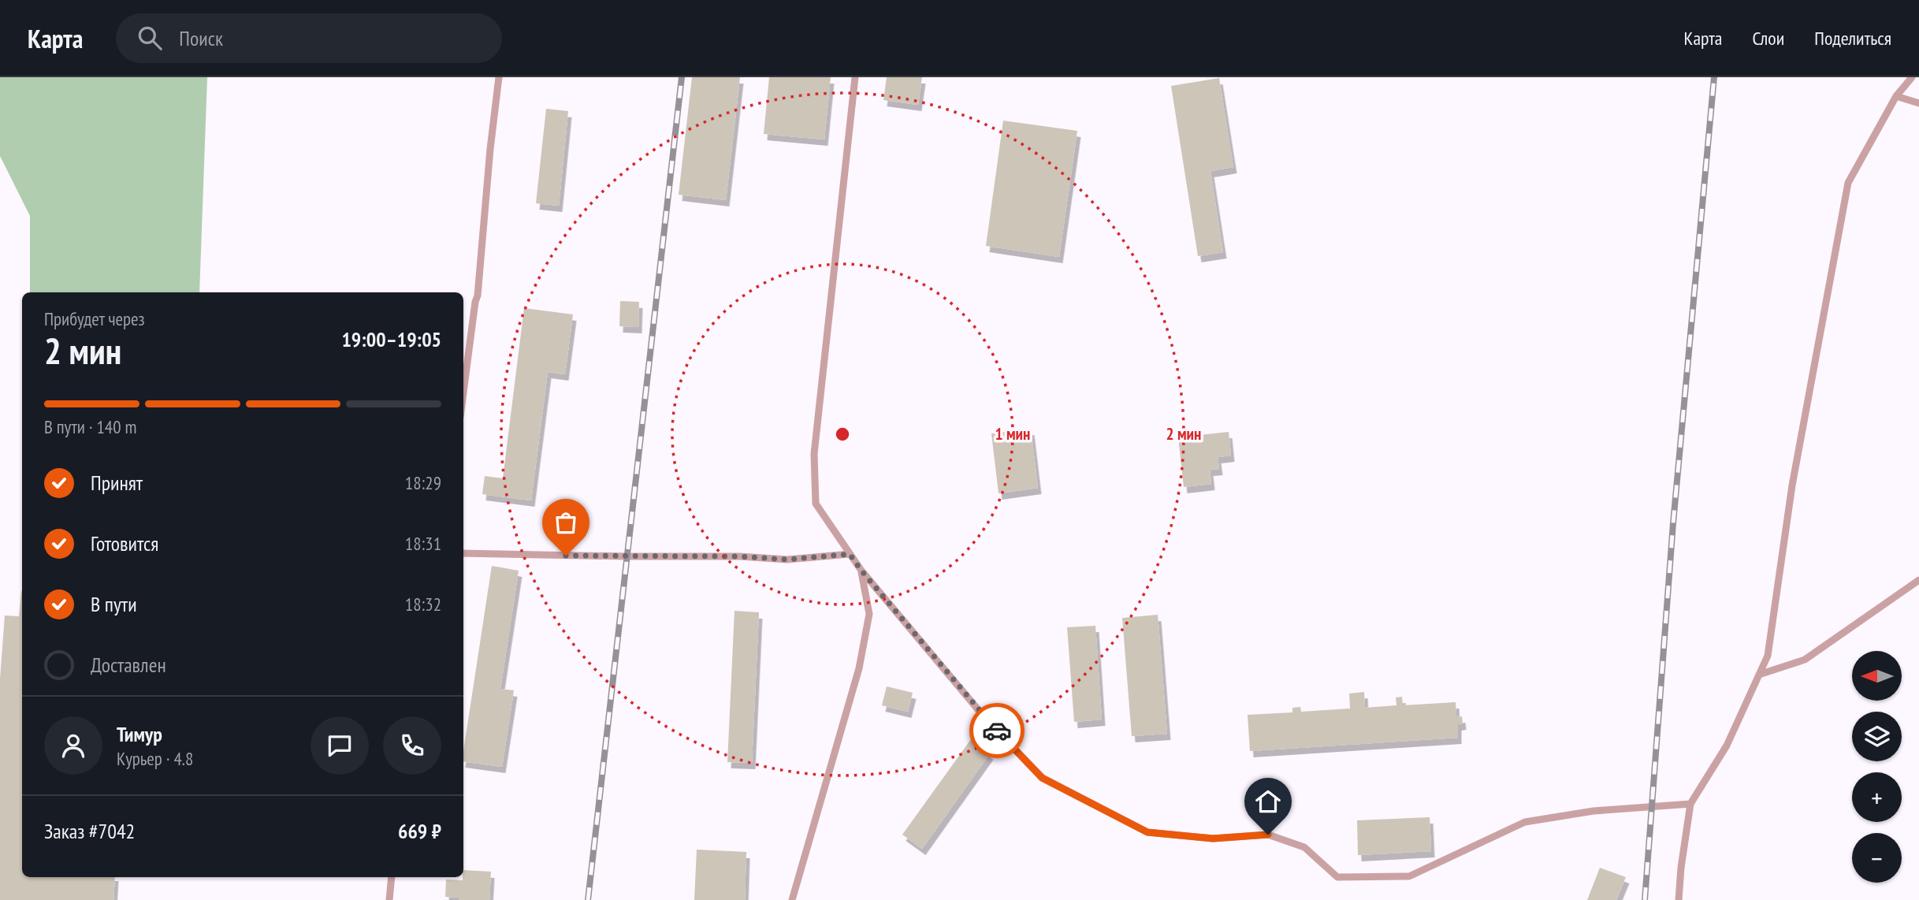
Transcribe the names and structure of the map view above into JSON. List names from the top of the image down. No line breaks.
{"north":"left","page":{"header":"Карта","search":"Поиск","nav":["Карта","Слои","Поделиться"],"heading":["2 мин","Прибудет через","19:00–19:05"],"panel":["Тимур","Курьер · 4.8","Заказ #7042","669 ₽"],"bar":"В пути · 140 m","list":[["Принят","18:29"],["Готовится","18:31"],["В пути","18:32"],"Доставлен"],"map_buttons":["+","−"]},"rings":["1 мин","2 мин"]}
